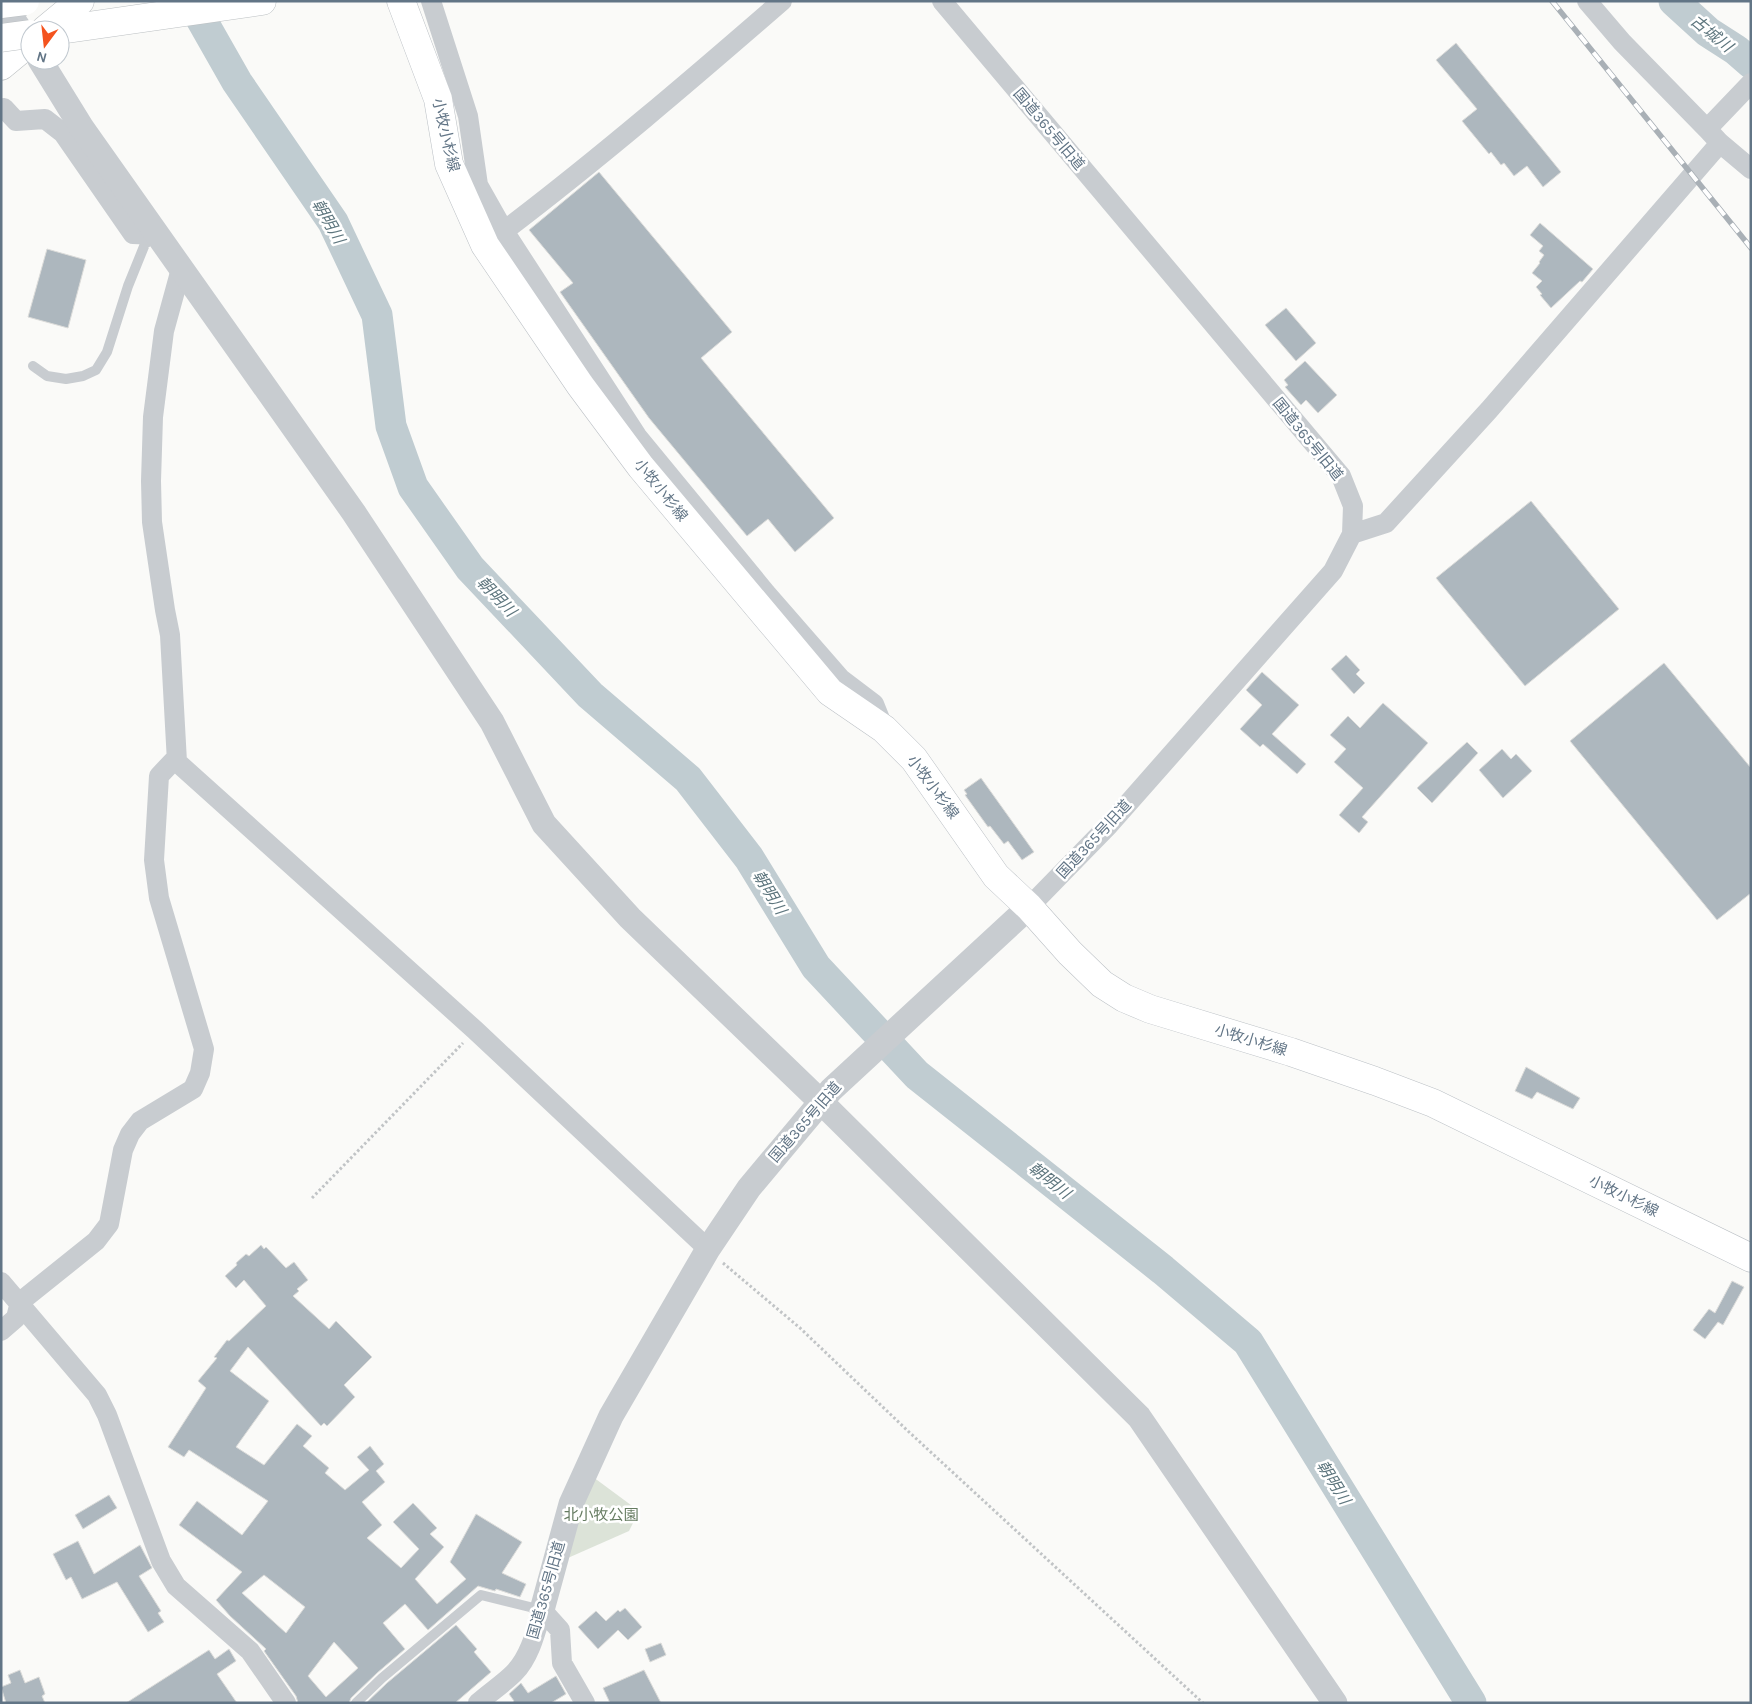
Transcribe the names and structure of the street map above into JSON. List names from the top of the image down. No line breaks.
{"streets":{"main road":["小牧小杉線"],"street":["国道365号旧道"]},"crossings":[["国道365号旧道","小牧小杉線"]],"water":["古城川","朝明川"],"parks":["北小牧公園"],"north":"bottom"}
